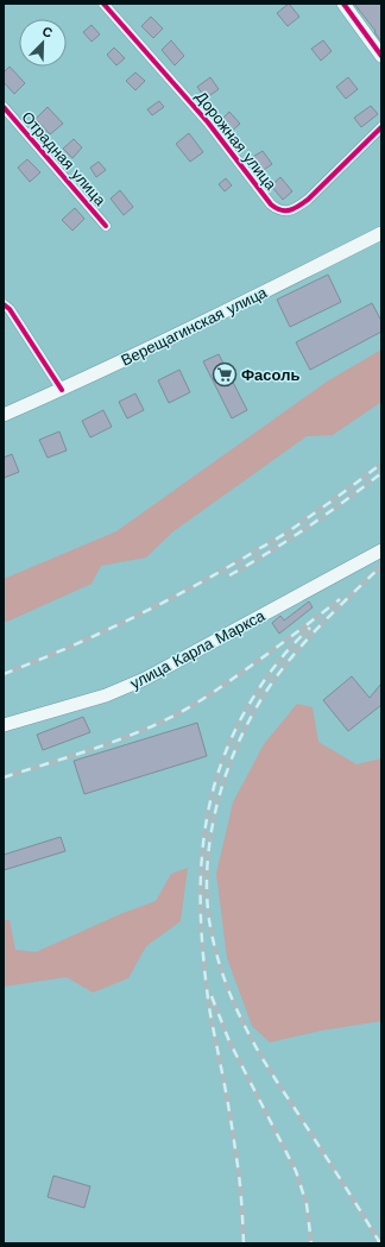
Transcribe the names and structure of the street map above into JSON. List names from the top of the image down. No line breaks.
{"streets":{"main road":["Верещагинская улица","улица Карла Маркса"],"street":["Дорожная улица","Отрадная улица"]},"places":{"supermarket":["Фасоль"]},"north":"top right"}
